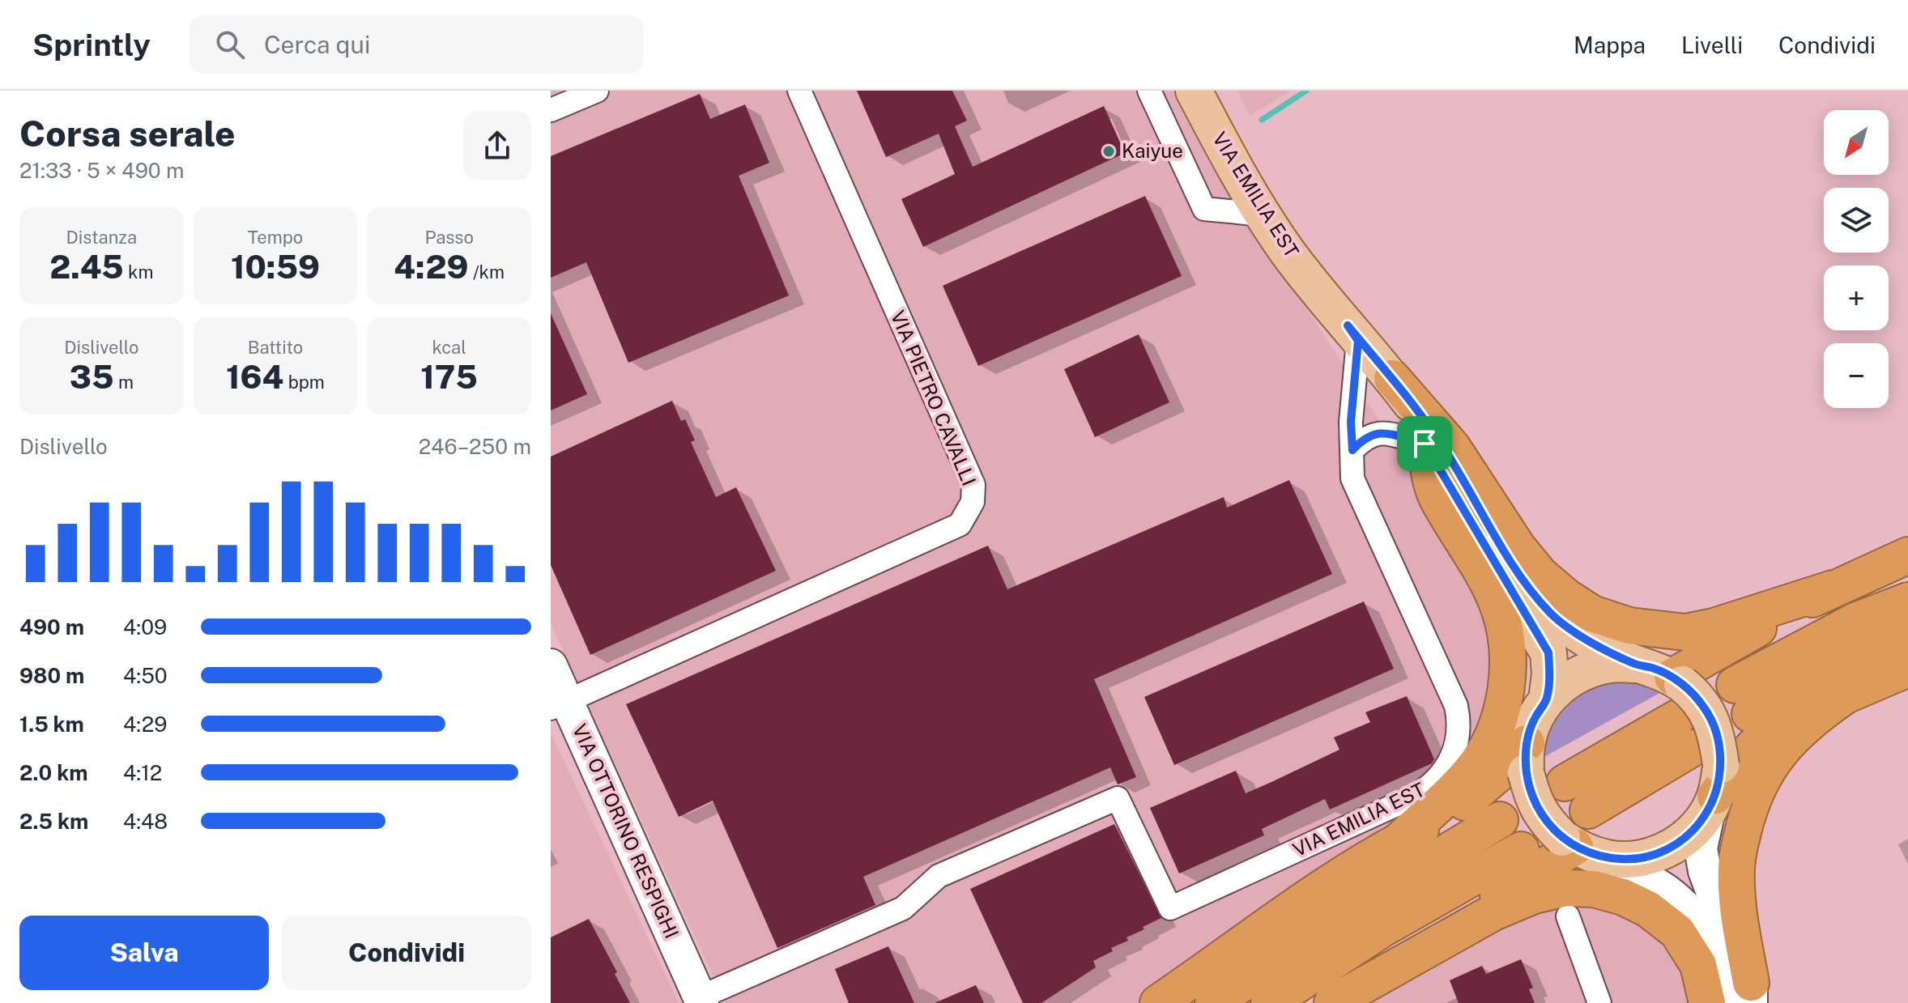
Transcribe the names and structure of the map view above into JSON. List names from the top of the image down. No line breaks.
{"streets":{"main road":["VIA EMILIA EST","VIA OTTORINO RESPIGHI"],"street":["VIA PIETRO CAVALLI"]},"crossings":[["VIA EMILIA EST","VIA OTTORINO RESPIGHI"],["VIA PIETRO CAVALLI","VIA OTTORINO RESPIGHI"]],"places":["Kaiyue"],"north":"bottom left","page":{"header":"Sprintly","search":"Cerca qui","nav":["Mappa","Livelli","Condividi"],"heading":["Corsa serale","21:33 · 5 × 490 m"],"map_buttons":["+","−"],"stats":[["Distanza","2.45 km"],["Tempo","10:59"],["Passo","4:29 /km"],["Dislivello","35 m"],["Battito","164 bpm"],["kcal","175"]],"chart":["Dislivello","246–250 m"],"list":[{"name":"490 m","note":"4:09"},{"name":"980 m","note":"4:50"},{"name":"1.5 km","note":"4:29"},{"name":"2.0 km","note":"4:12"},{"name":"2.5 km","note":"4:48"}],"buttons":["Salva","Condividi"]}}
